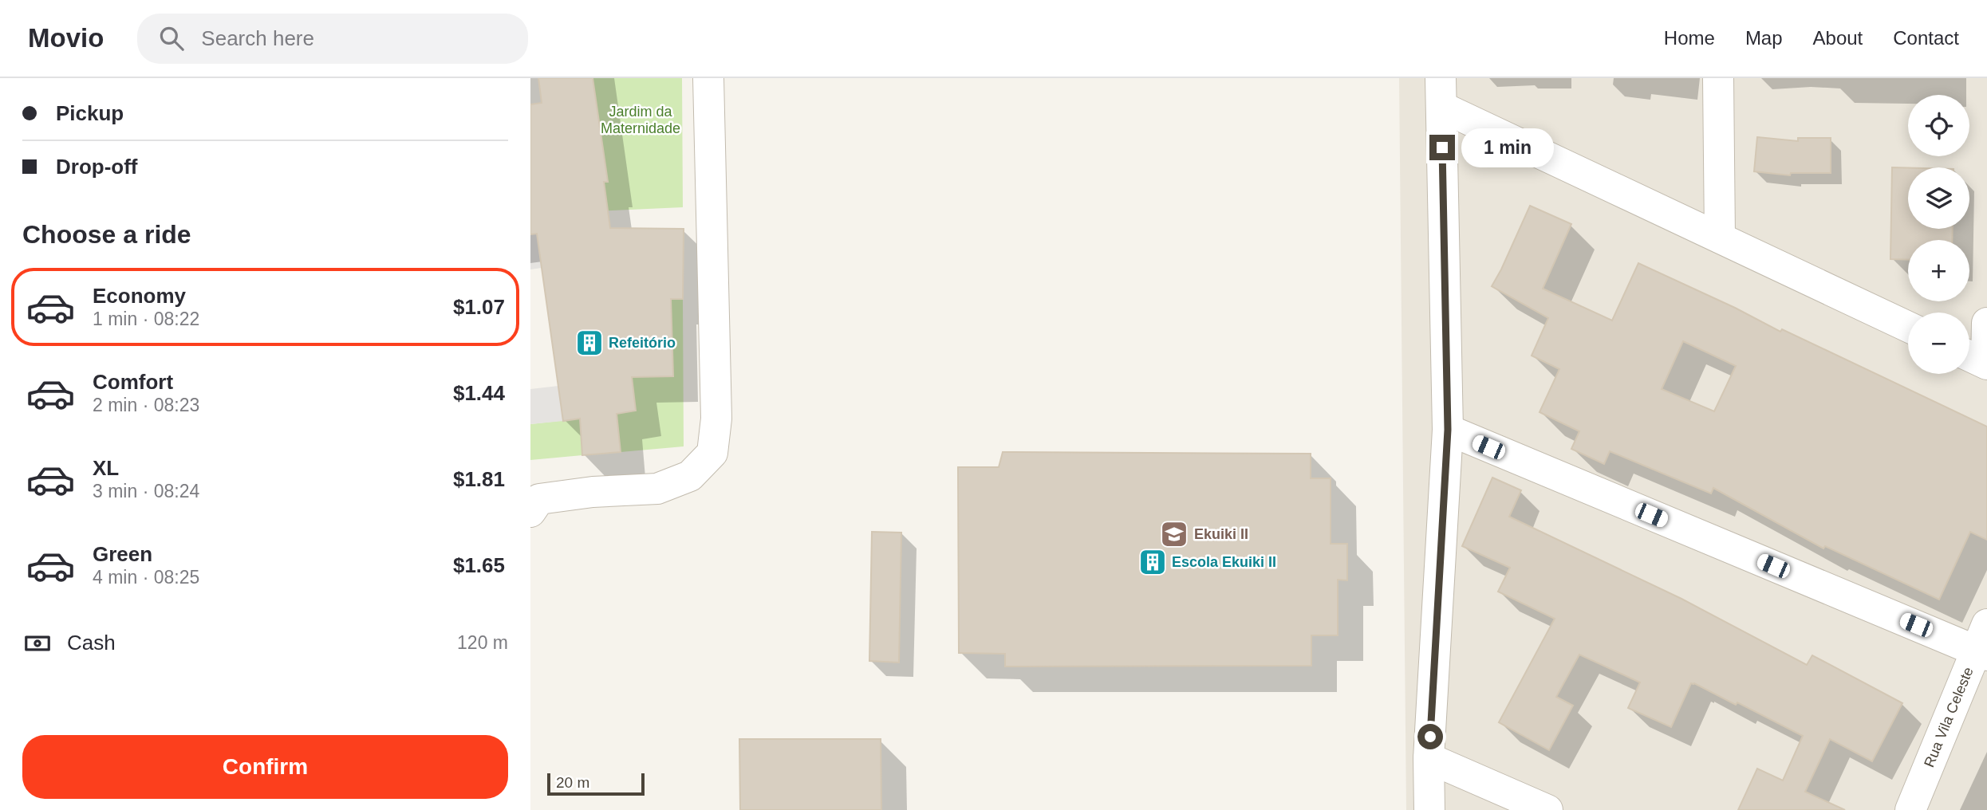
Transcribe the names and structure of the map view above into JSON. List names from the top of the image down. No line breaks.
{"streets":{"street":["Rua Vila Celeste"]},"parks":["Jardim da Maternidade"],"places":{"building":["Refeitório","Escola Ekuiki II"],"school or university":["Ekuiki II"]},"scale_bar":"20 m","page":{"header":"Movio","search":"Search here","nav":["Home","Map","About","Contact"],"banner":["Pickup","Drop-off"],"map_buttons":["+","−"],"bubble":"1 min","heading":"Choose a ride","list":[{"name":"Economy","note":"1 min · 08:22","value":"$1.07"},{"name":"Comfort","note":"2 min · 08:23","value":"$1.44"},{"name":"XL","note":"3 min · 08:24","value":"$1.81"},{"name":"Green","note":"4 min · 08:25","value":"$1.65"}],"pay":["Cash","120 m"],"buttons":"Confirm","scale":"20 m"}}
